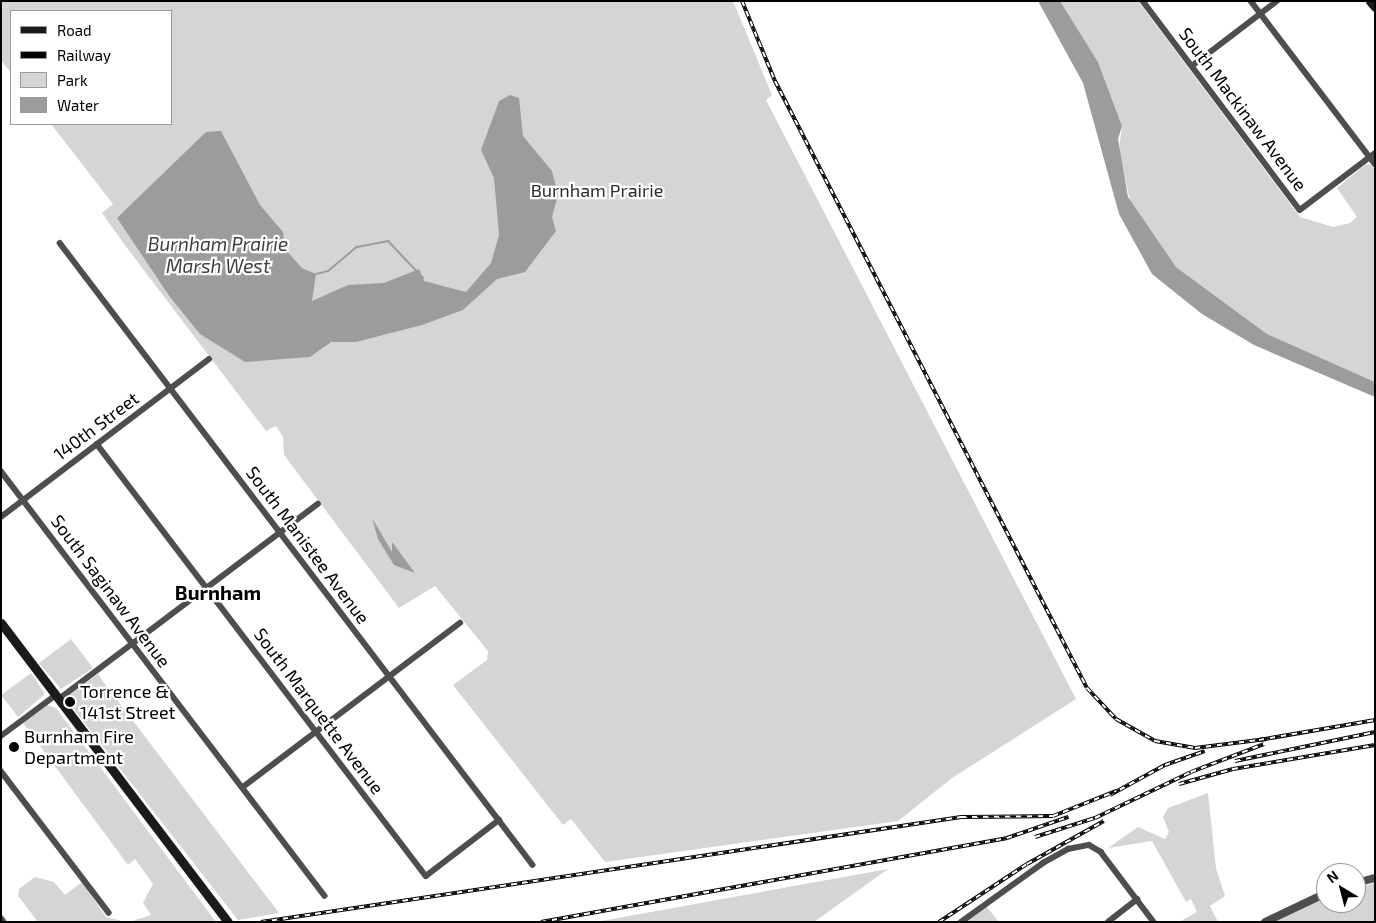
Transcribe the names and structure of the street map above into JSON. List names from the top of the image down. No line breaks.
{"streets":{"street":["South Mackinaw Avenue","140th Street","South Manistee Avenue","South Saginaw Avenue","South Marquette Avenue"]},"crossings":[["140th Street","South Manistee Avenue"],["140th Street","South Saginaw Avenue"],["140th Street","South Marquette Avenue"],["South Manistee Avenue","South Marquette Avenue"]],"districts":["Burnham"],"water":["Burnham Prairie Marsh West"],"parks":["Burnham Prairie"],"places":["Torrence & 141st Street","Burnham Fire Department"],"legend":["Road","Railway","Park","Water"],"north":"top left"}
